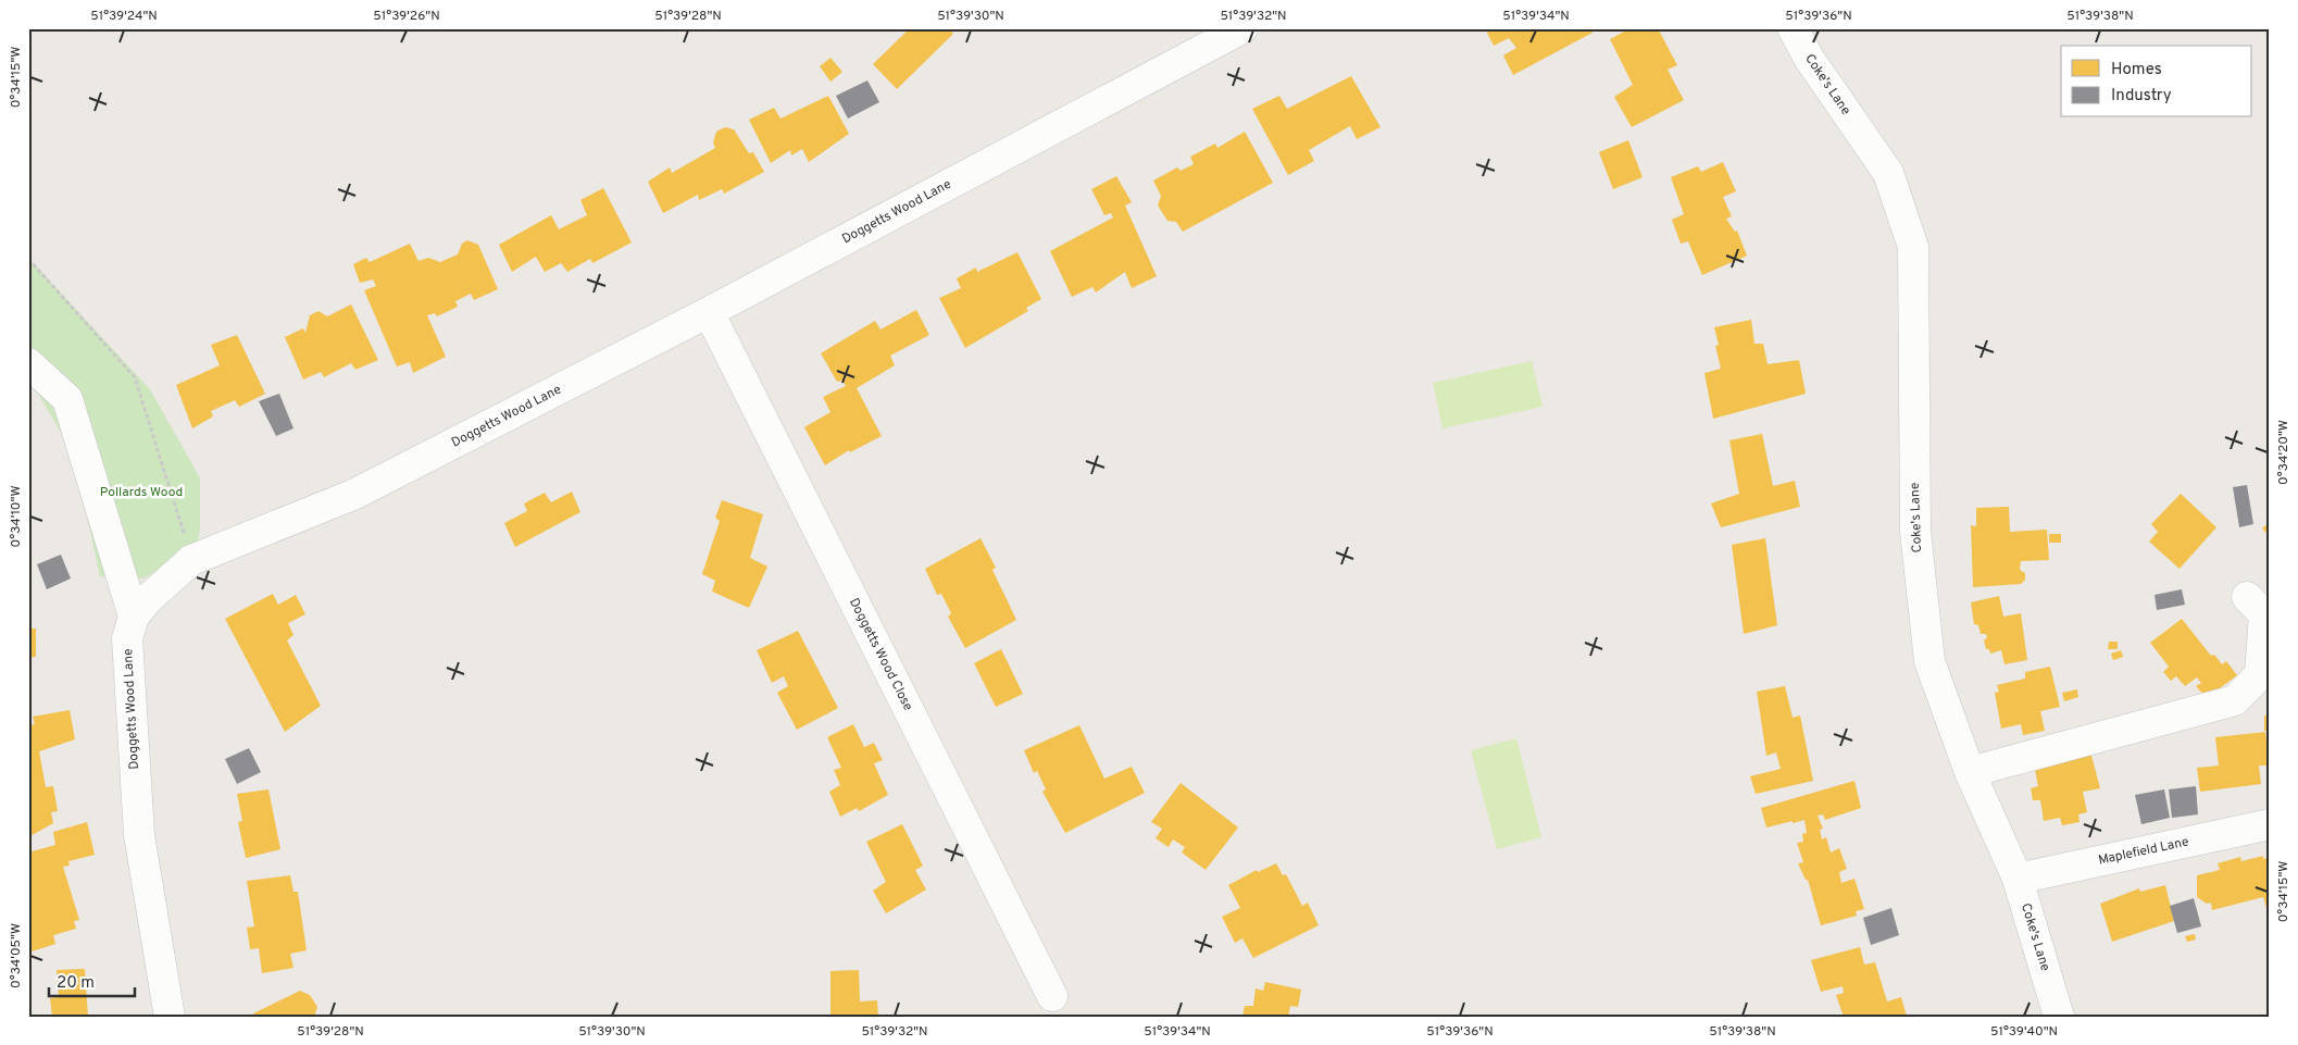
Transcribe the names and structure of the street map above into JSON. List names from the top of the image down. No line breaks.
{"streets":{"street":["Coke's Lane","Doggetts Wood Lane","Doggetts Wood Close","Maplefield Lane"]},"crossings":[["Coke's Lane","Maplefield Lane"],["Doggetts Wood Lane","Doggetts Wood Close"]],"parks":["Pollards Wood"],"legend":["Homes","Industry"],"scale_bar":"20 m","coordinates":["51°39'24\"N","51°39'26\"N","51°39'28\"N","51°39'30\"N","51°39'32\"N","51°39'34\"N","51°39'36\"N","51°39'38\"N","0°34'15\"W","0°34'20\"W","0°34'10\"W","0°34'05\"W","51°39'40\"N"]}
